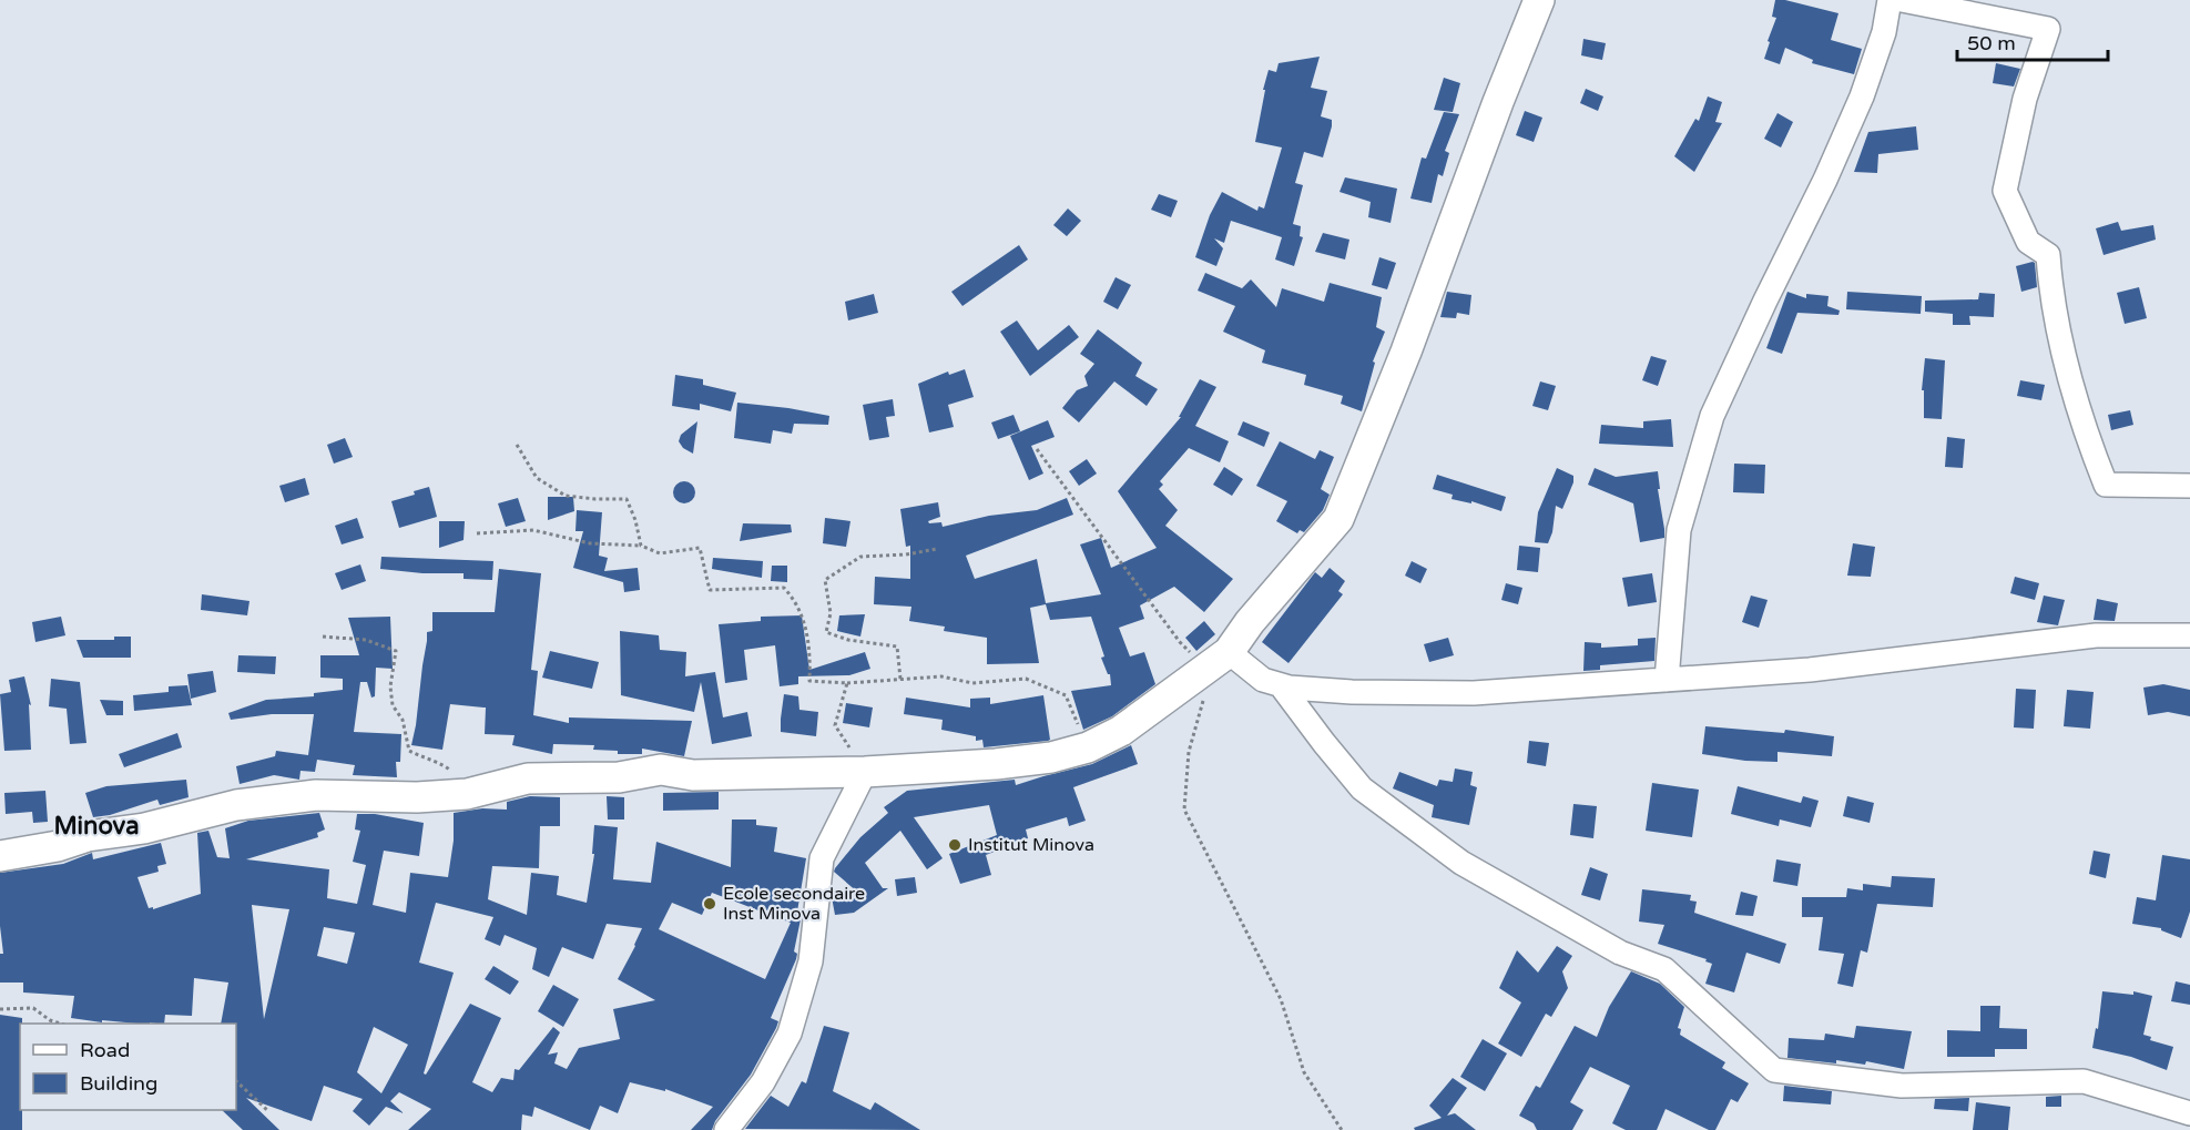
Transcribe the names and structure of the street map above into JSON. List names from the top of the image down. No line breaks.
{"districts":["Minova"],"places":["Institut Minova","Ecole secondaire Inst Minova"],"legend":["Road","Building"],"scale_bar":"50 m"}
